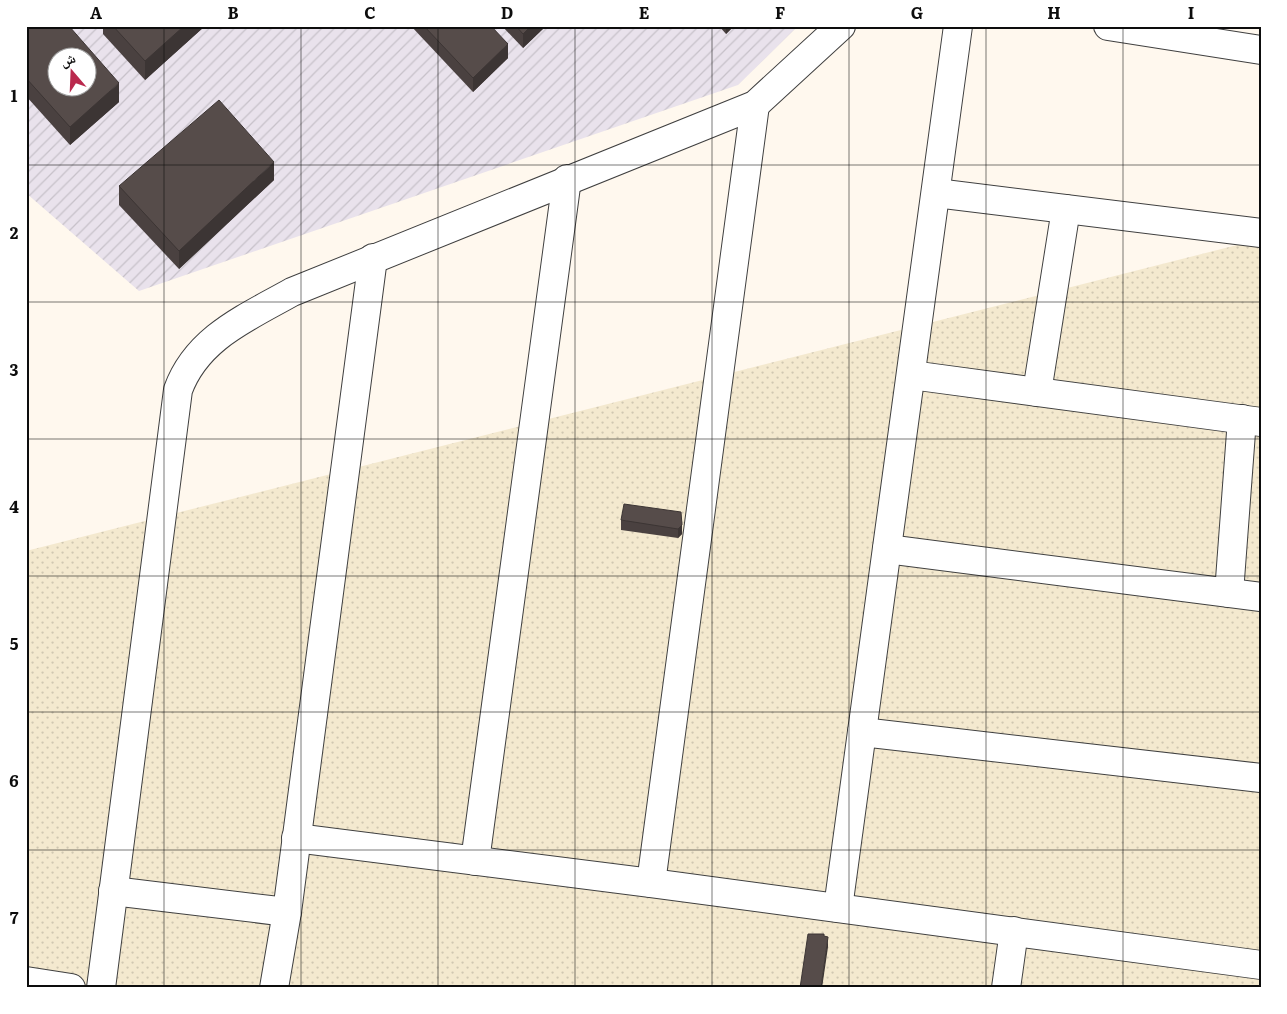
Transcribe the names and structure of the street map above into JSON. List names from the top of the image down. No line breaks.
{"north":"top","grid":{"columns":["A","B","C","D","E","F","G","H","I"],"rows":["1","2","3","4","5","6","7"]}}
